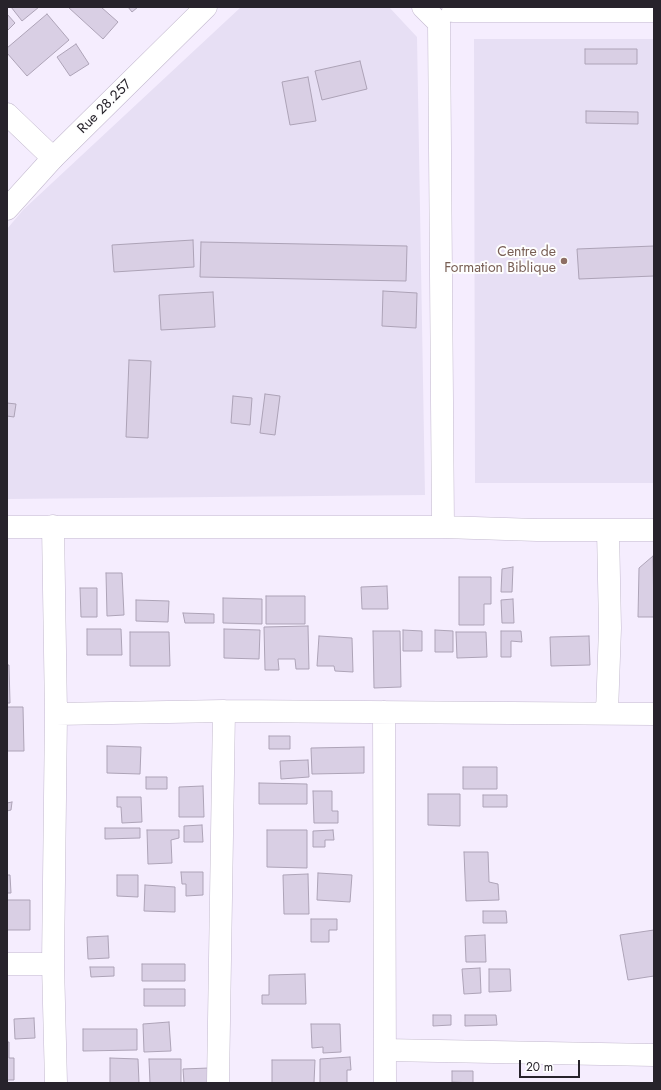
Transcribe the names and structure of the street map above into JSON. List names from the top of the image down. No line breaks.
{"streets":{"street":["Rue 28.257"]},"places":["Centre de Formation Biblique"],"scale_bar":"20 m"}
